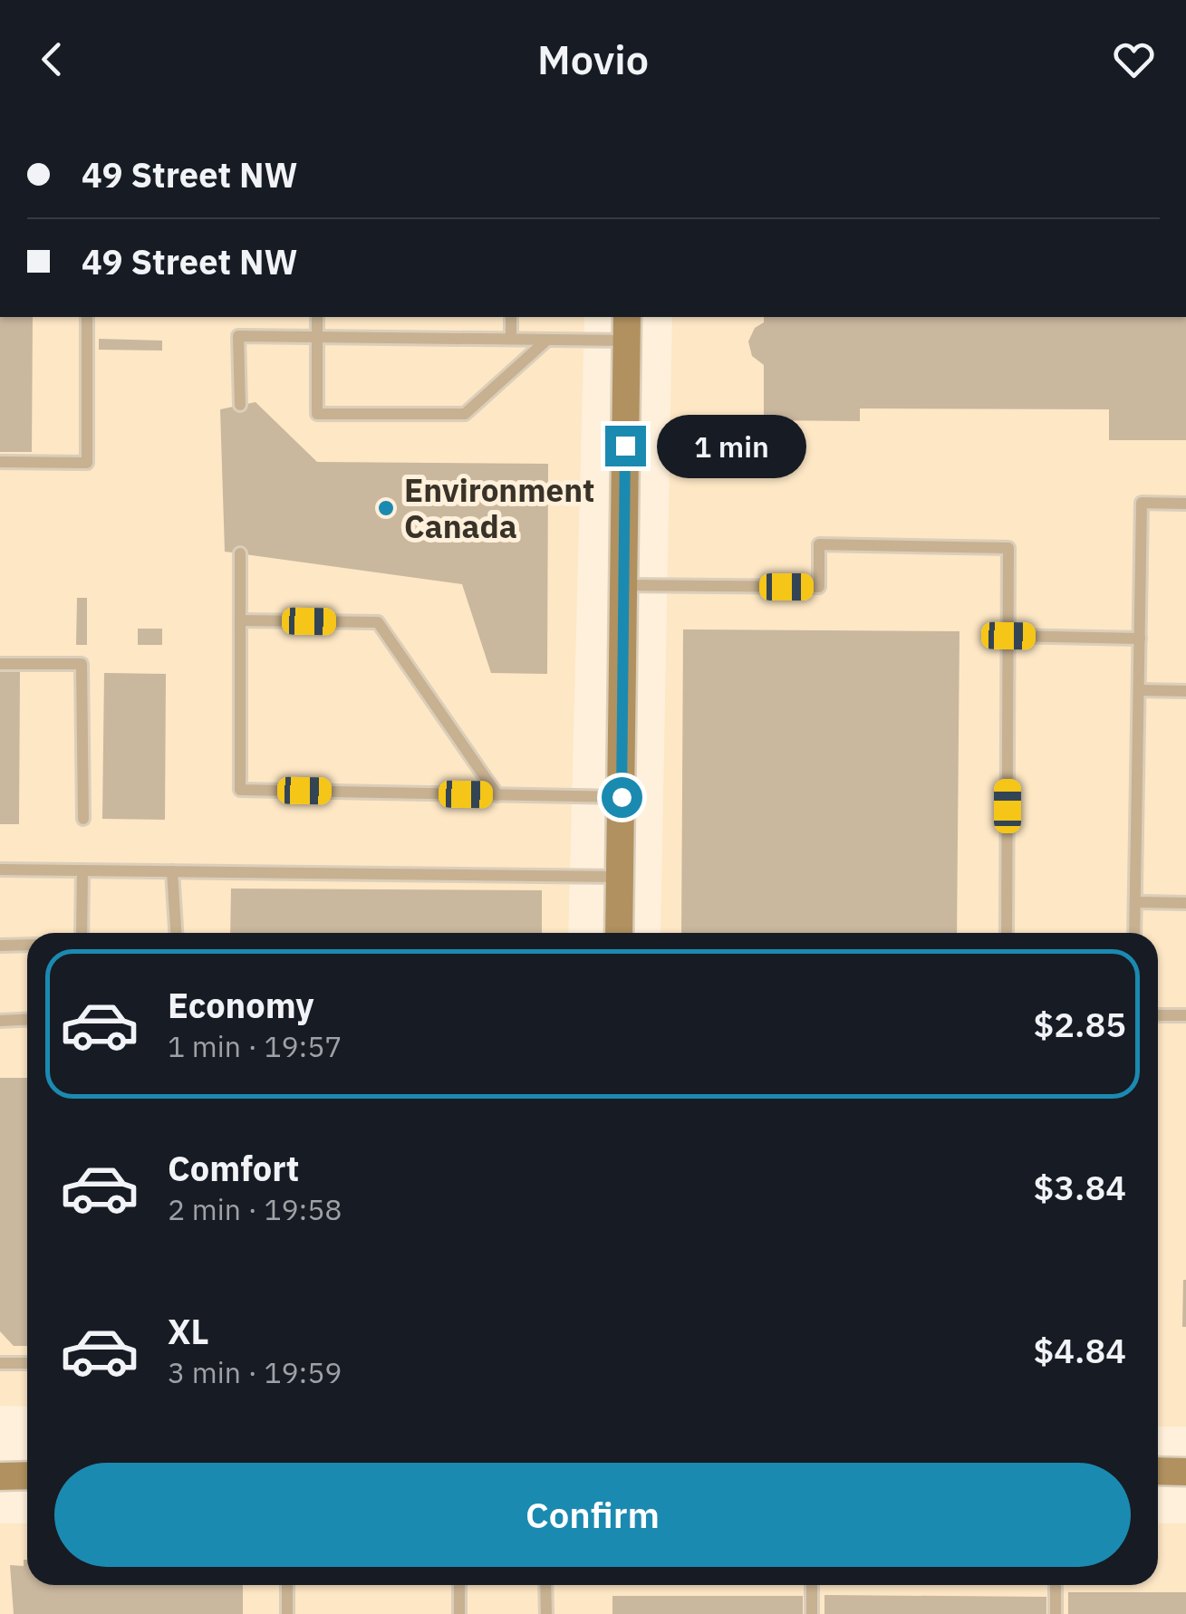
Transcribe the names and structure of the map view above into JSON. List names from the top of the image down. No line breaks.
{"places":["Environment Canada"],"page":{"header":"Movio","banner":["49 Street NW","49 Street NW"],"bubble":"1 min","list":[{"name":"Economy","note":"1 min · 19:57","value":"$2.85"},{"name":"Comfort","note":"2 min · 19:58","value":"$3.84"},{"name":"XL","note":"3 min · 19:59","value":"$4.84"}],"buttons":"Confirm"}}
